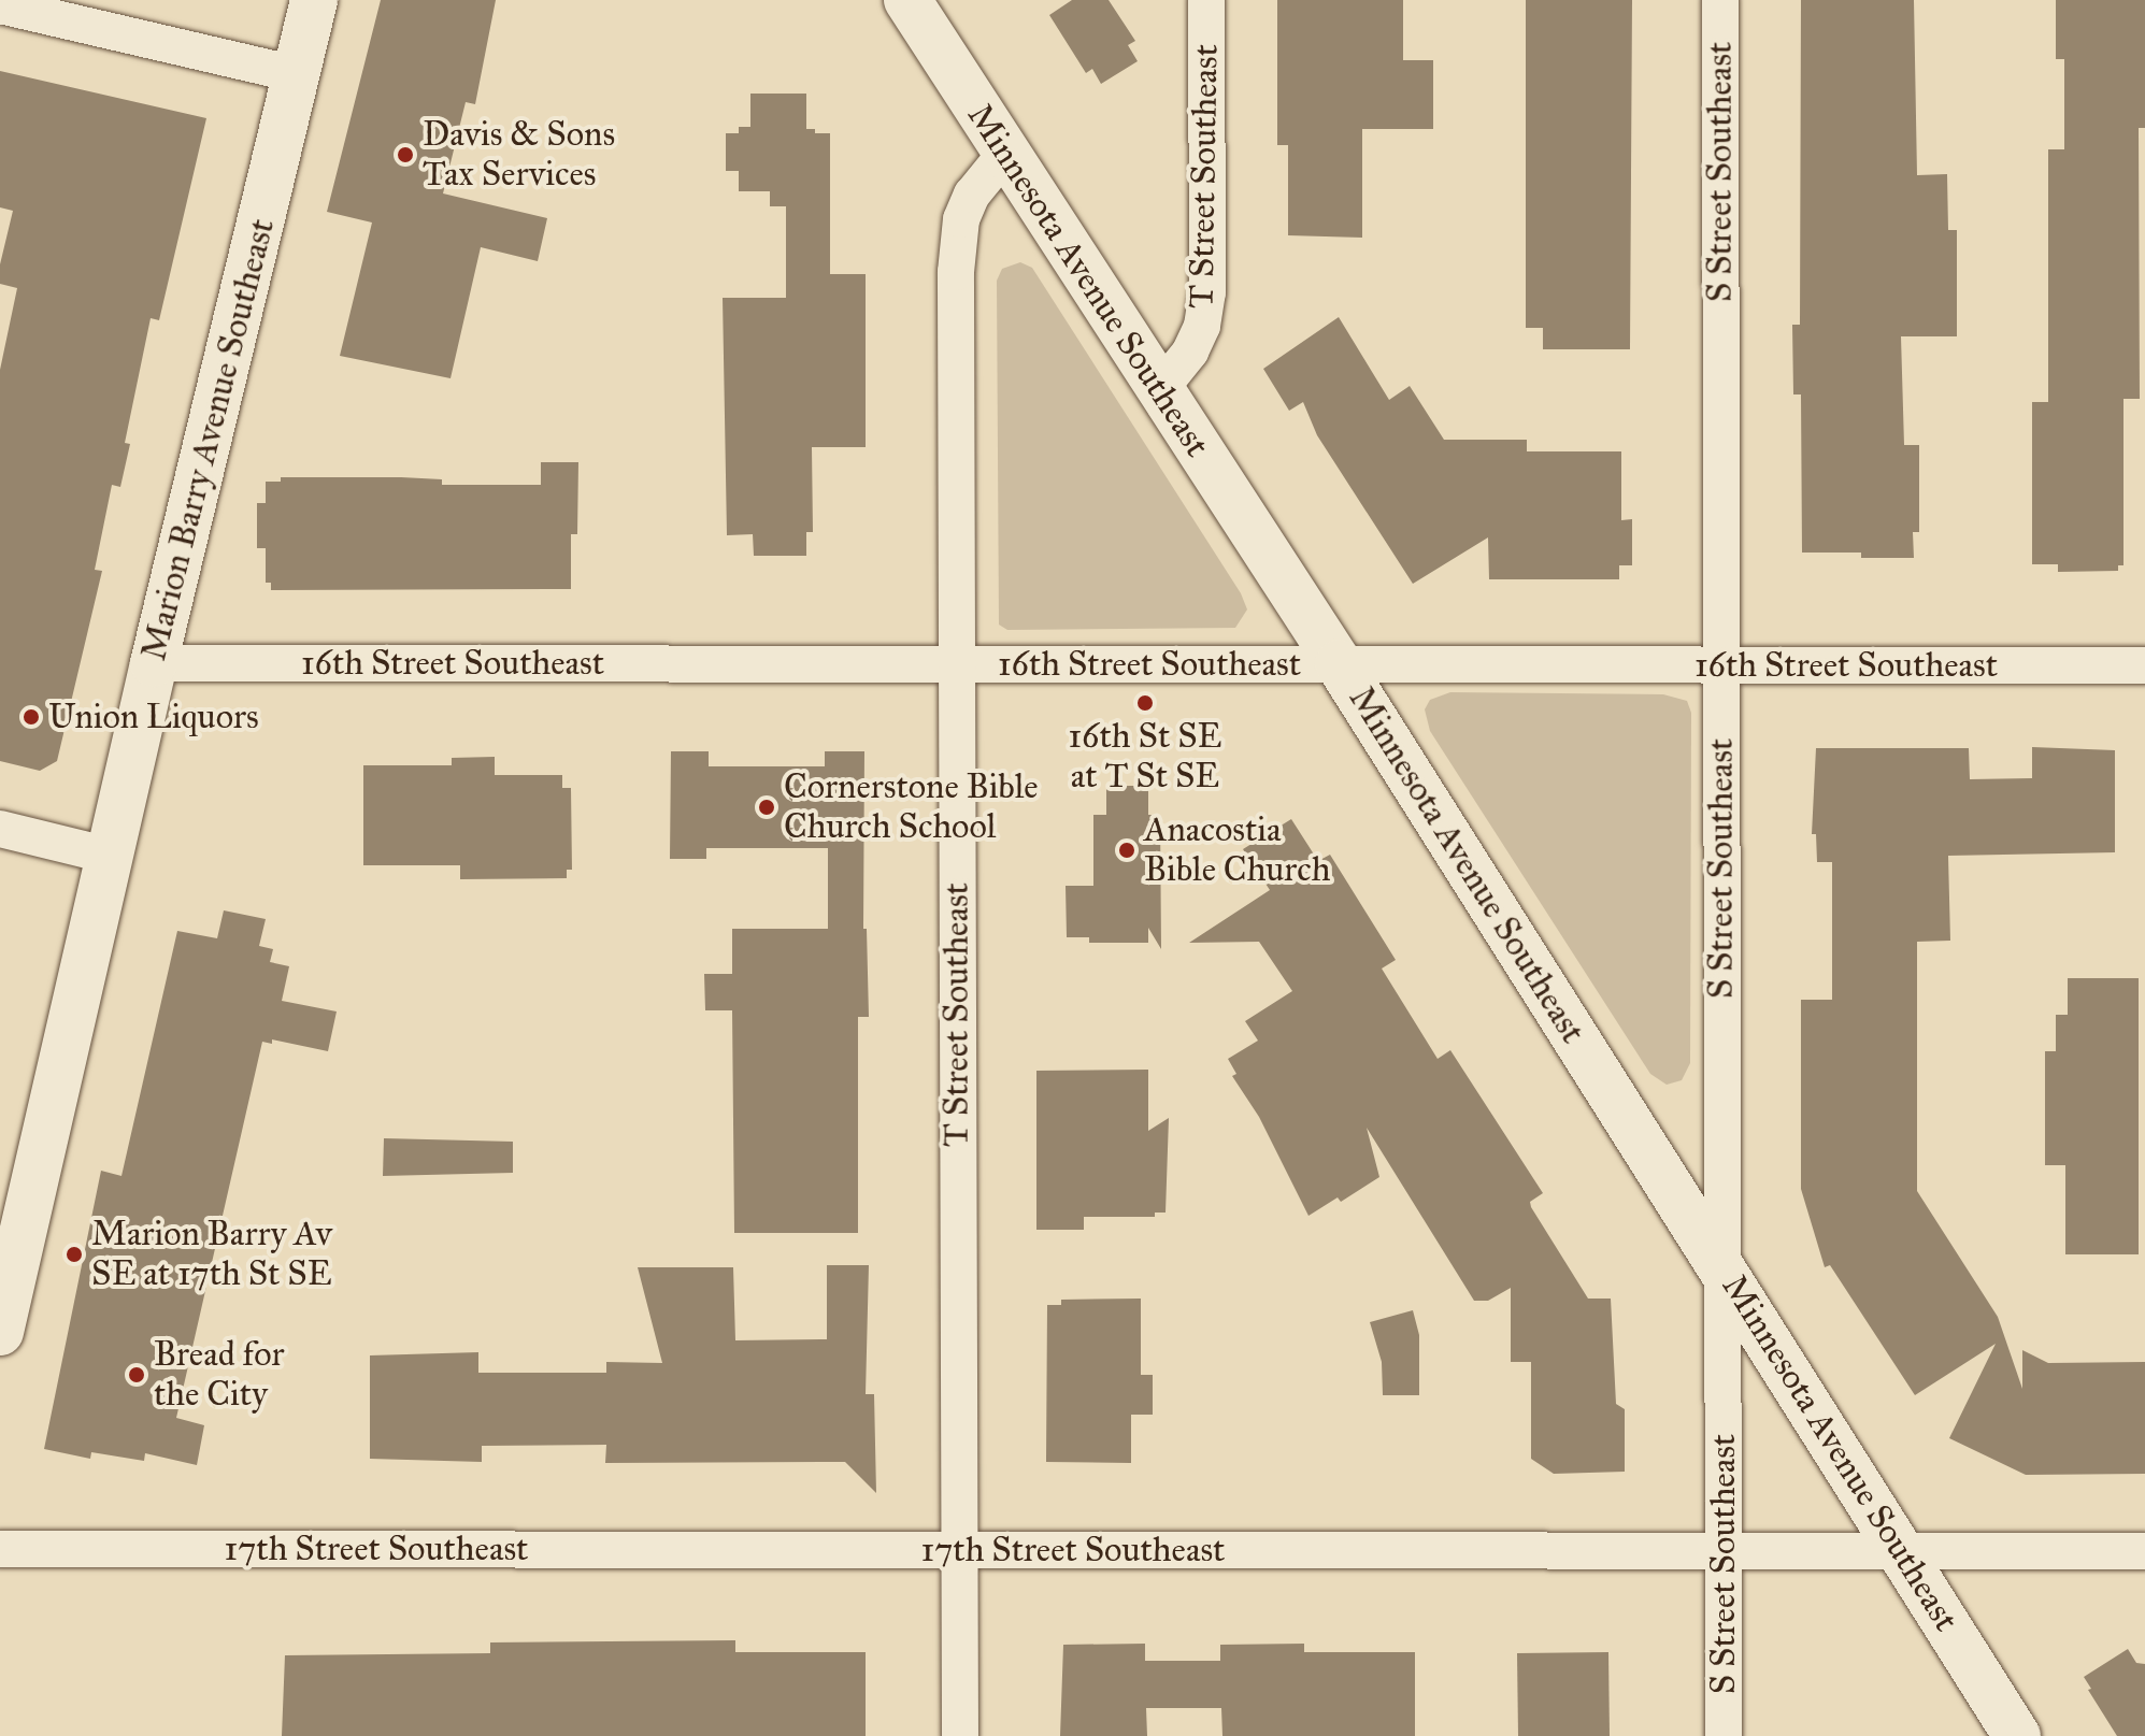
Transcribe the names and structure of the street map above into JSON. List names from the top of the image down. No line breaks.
{"streets":{"main road":["Minnesota Avenue Southeast","Marion Barry Avenue Southeast"],"street":["S Street Southeast","T Street Southeast","16th Street Southeast","17th Street Southeast"]},"crossings":[["S Street Southeast","Minnesota Avenue Southeast"],["S Street Southeast","16th Street Southeast"],["S Street Southeast","17th Street Southeast"],["T Street Southeast","Minnesota Avenue Southeast"],["T Street Southeast","16th Street Southeast"],["T Street Southeast","17th Street Southeast"],["Minnesota Avenue Southeast","16th Street Southeast"],["Minnesota Avenue Southeast","17th Street Southeast"],["Marion Barry Avenue Southeast","16th Street Southeast"]],"places":["Davis & Sons Tax Services","16th St SE at T St SE","Union Liquors","Cornerstone Bible Church School","Anacostia Bible Church","Marion Barry Av SE at 17th St SE","Bread for the City"]}
